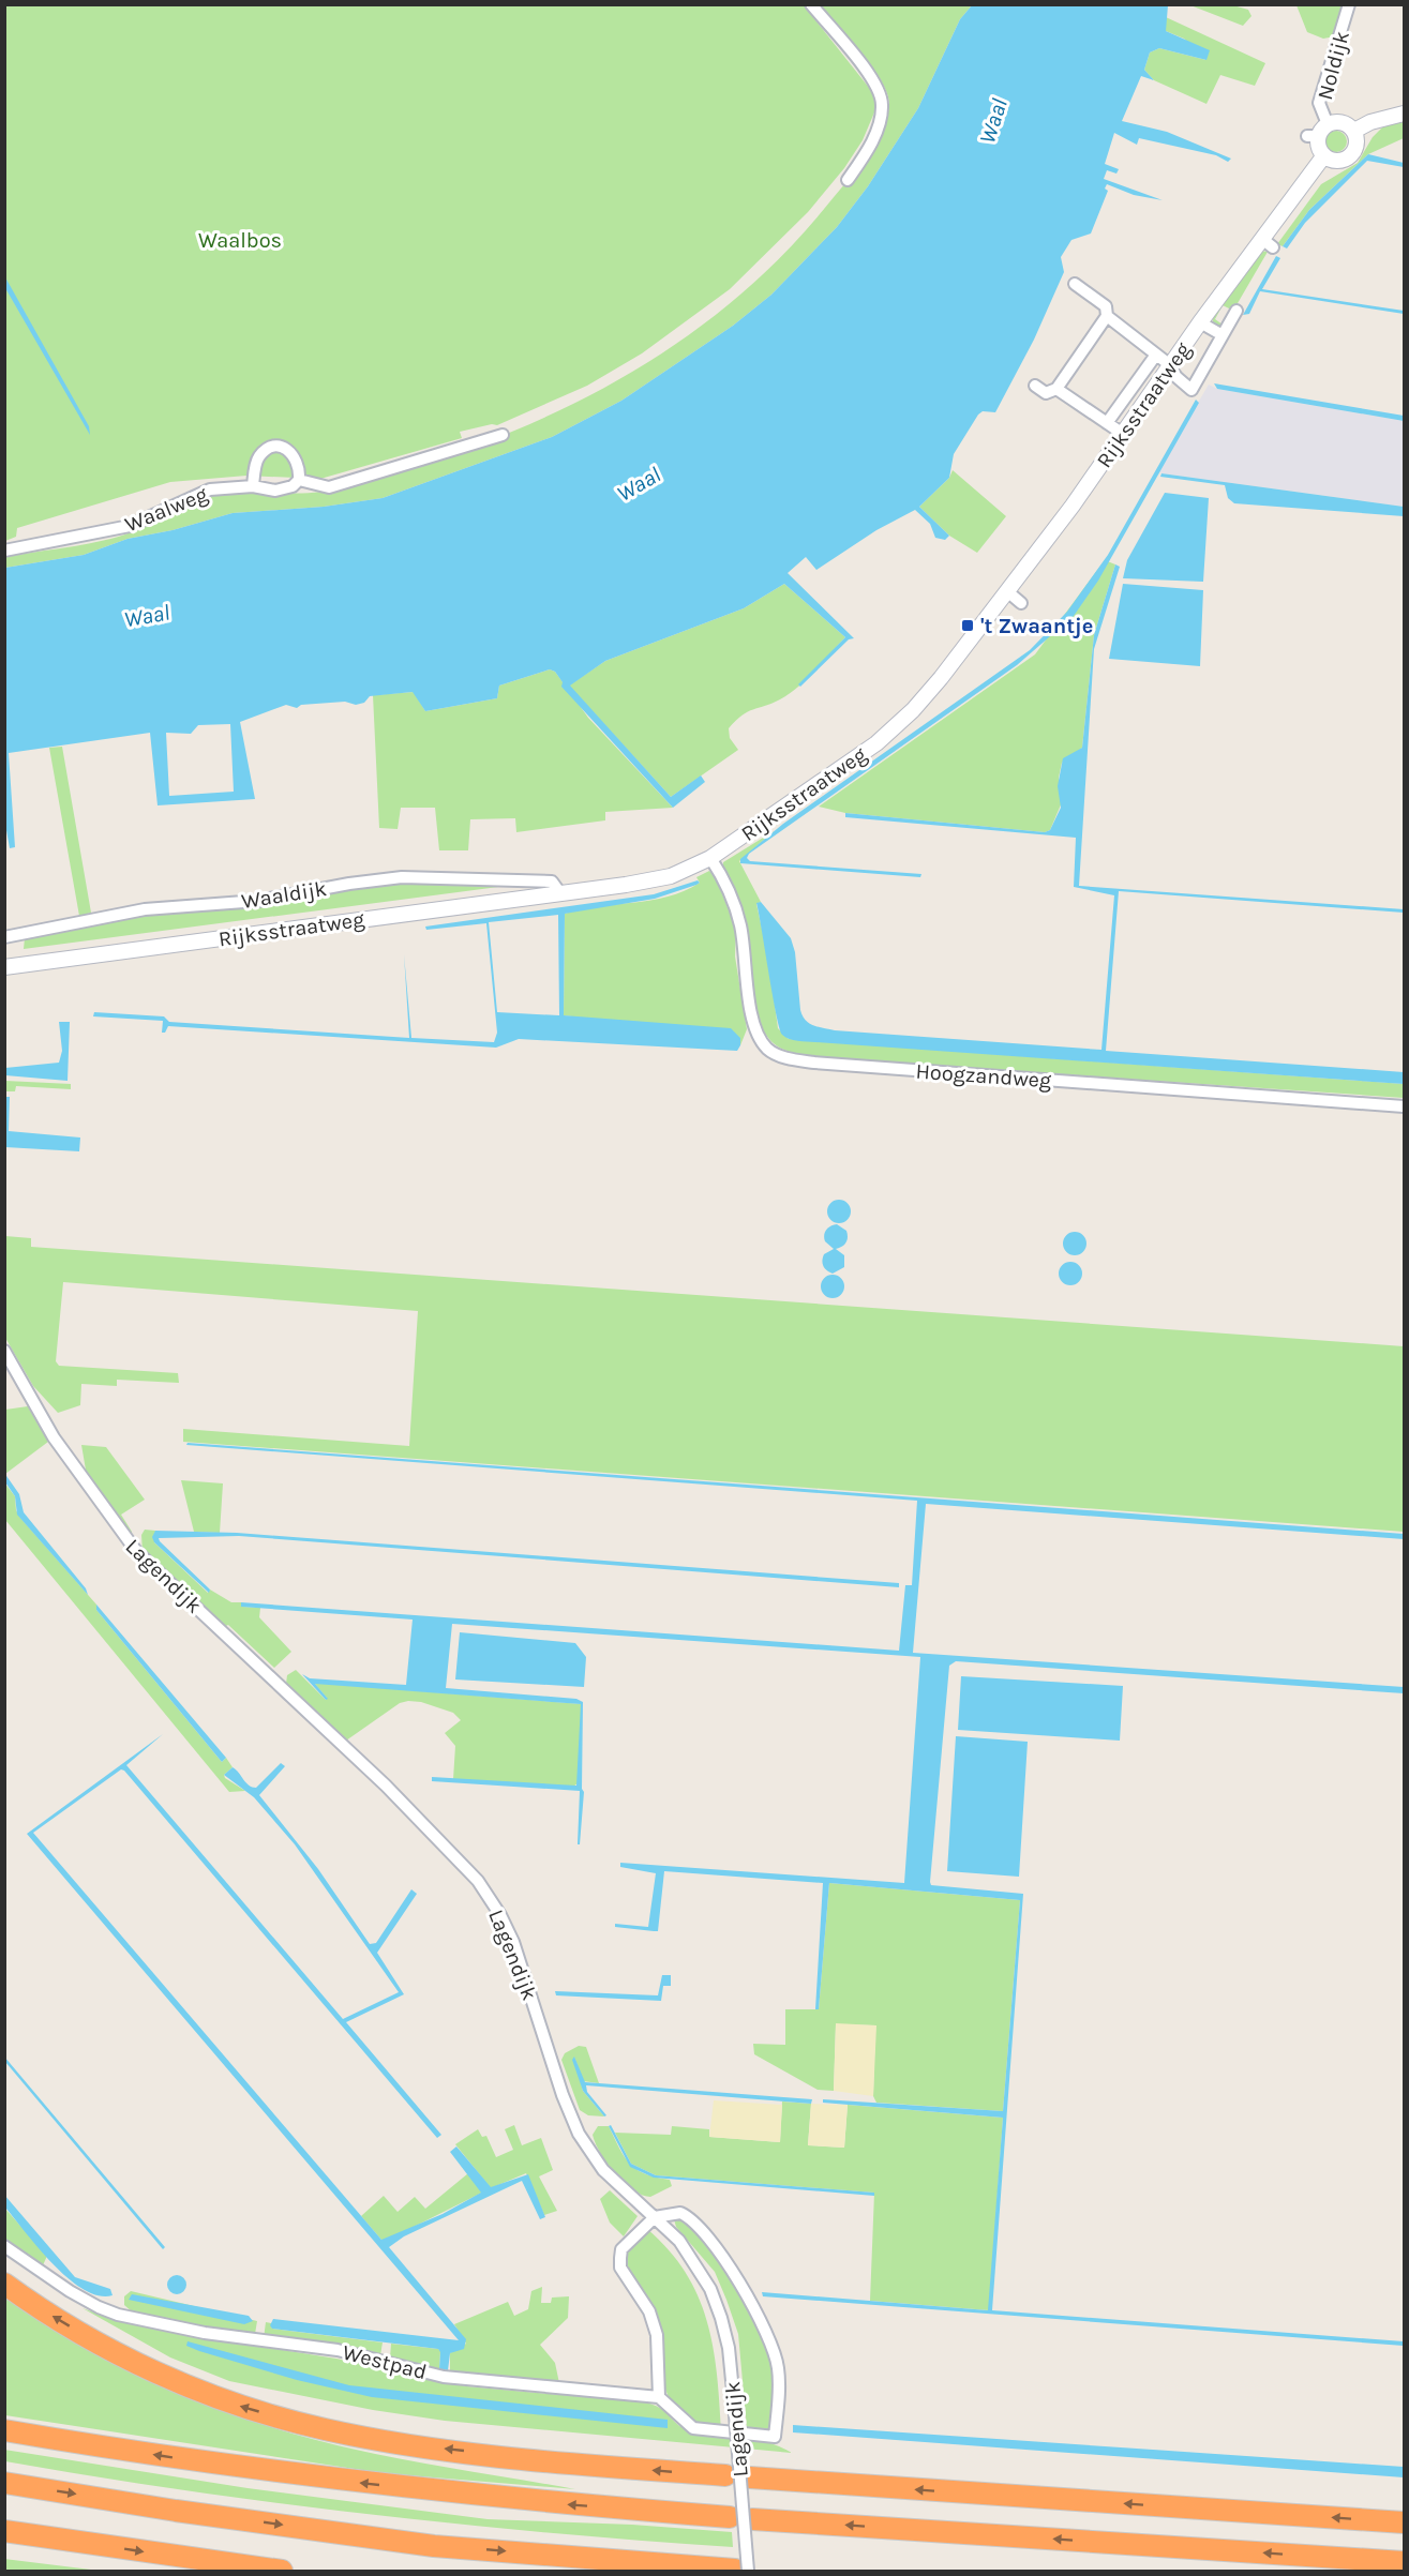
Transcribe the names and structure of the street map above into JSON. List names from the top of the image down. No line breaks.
{"streets":{"street":["Noldijk","Rijksstraatweg","Waalweg","Waaldijk","Hoogzandweg","Lagendijk","Westpad"]},"crossings":[["Noldijk","Rijksstraatweg"],["Rijksstraatweg","Waaldijk"],["Rijksstraatweg","Hoogzandweg"]],"water":["Waal"],"parks":["Waalbos"],"places":{"transit":["'t Zwaantje"]}}
